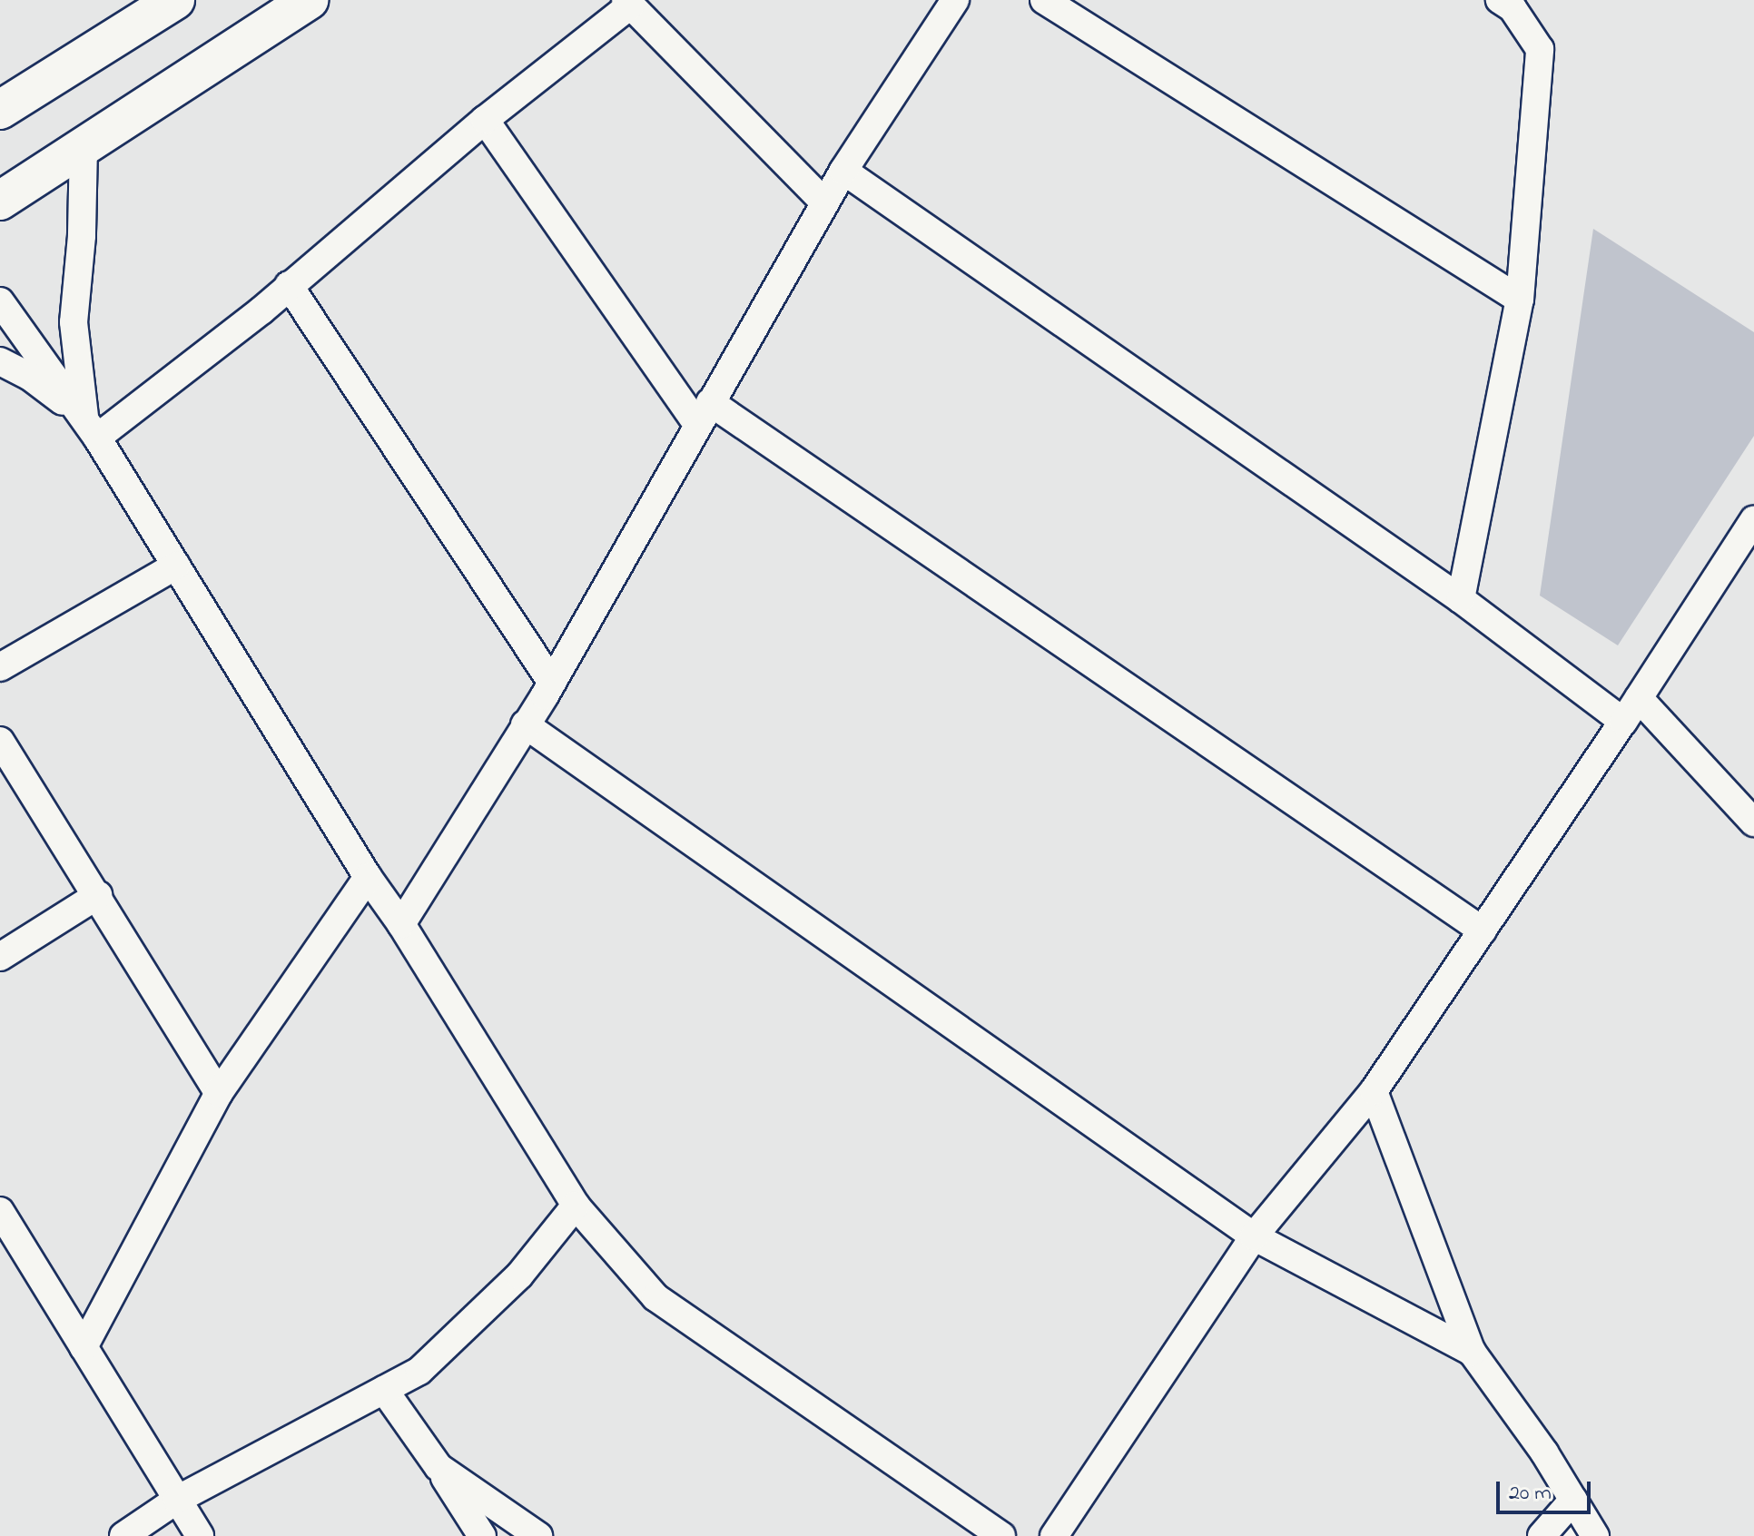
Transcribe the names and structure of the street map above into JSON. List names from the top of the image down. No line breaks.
{"scale_bar":"20 m"}
